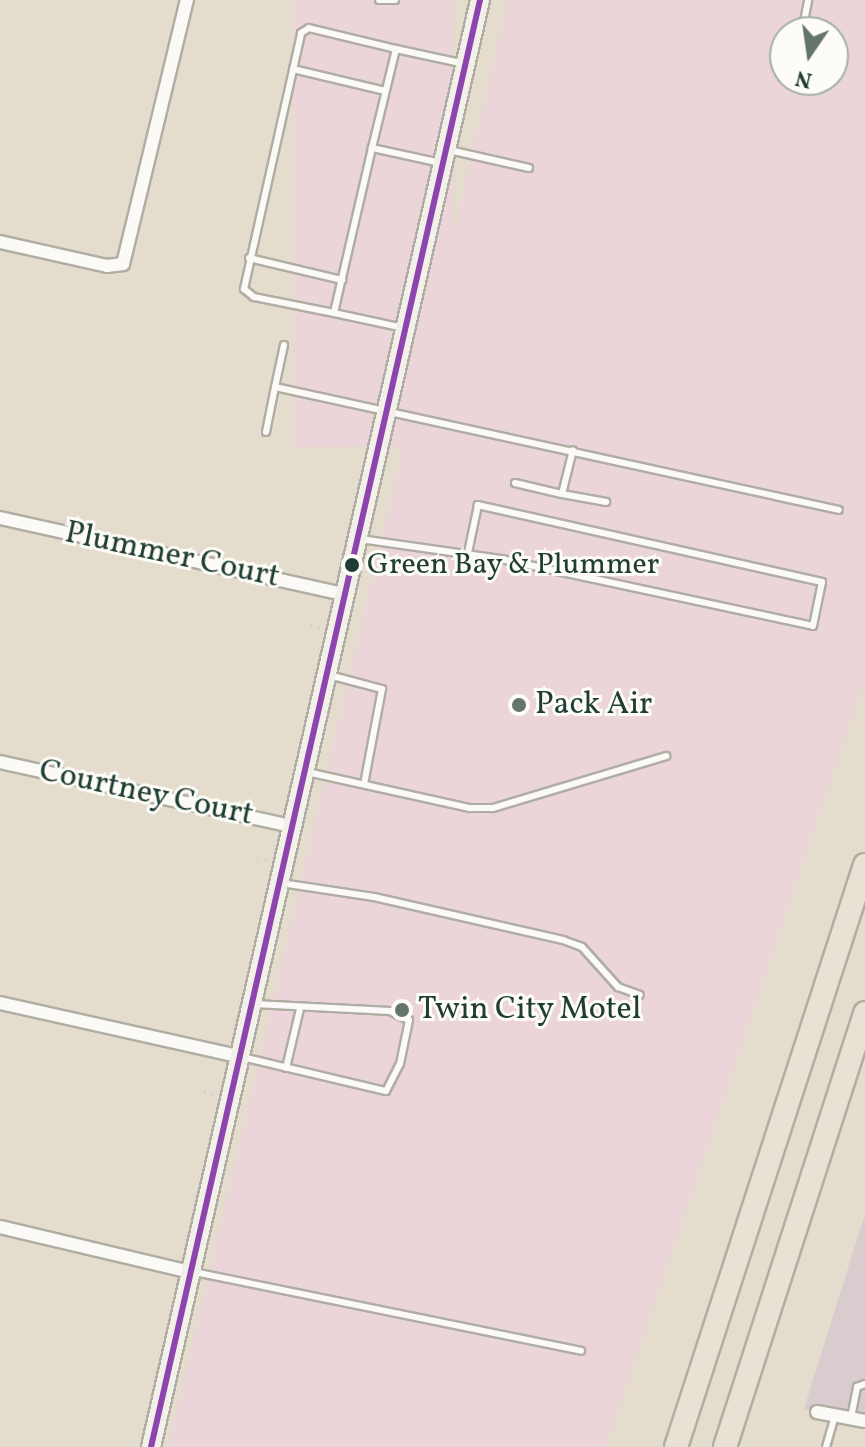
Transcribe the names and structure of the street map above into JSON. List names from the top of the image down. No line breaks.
{"streets":{"street":["Plummer Court","Courtney Court"]},"places":["Green Bay & Plummer","Pack Air","Twin City Motel"],"north":"bottom"}
